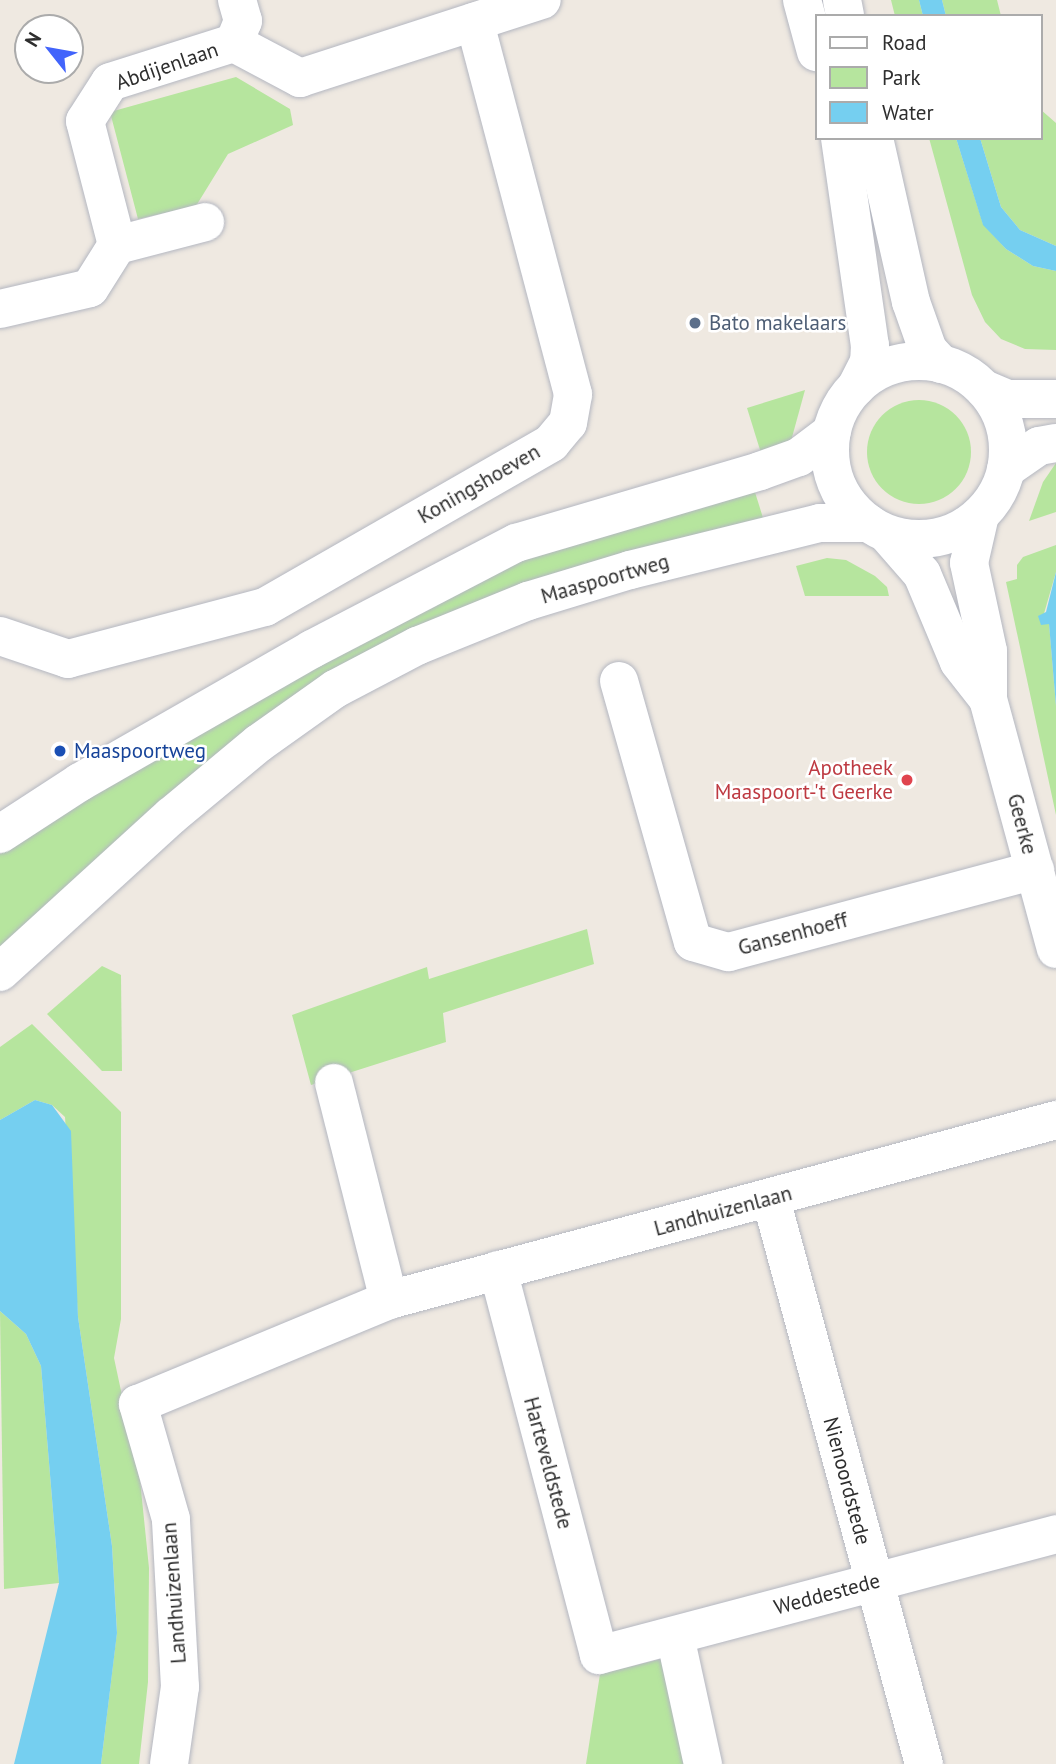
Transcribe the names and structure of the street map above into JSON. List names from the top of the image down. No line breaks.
{"streets":{"street":["Abdijenlaan","Koningshoeven","Maaspoortweg","Geerke","Gansenhoeff","Landhuizenlaan","Harteveldstede","Nienoordstede","Weddestede"]},"crossings":[["Abdijenlaan","Koningshoeven"],["Maaspoortweg","Geerke"],["Geerke","Gansenhoeff"],["Landhuizenlaan","Harteveldstede"],["Landhuizenlaan","Nienoordstede"],["Harteveldstede","Weddestede"],["Nienoordstede","Weddestede"]],"places":["Bato makelaars","Maaspoortweg","Apotheek Maaspoort-'t Geerke"],"legend":["Road","Park","Water"],"north":"top left"}
